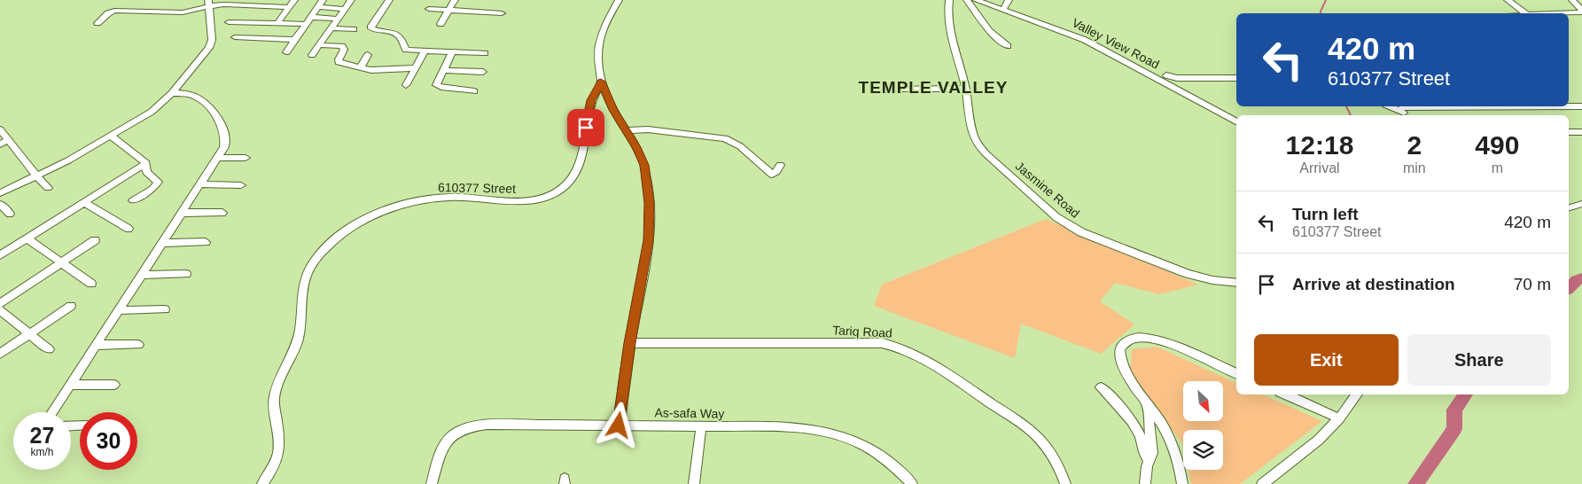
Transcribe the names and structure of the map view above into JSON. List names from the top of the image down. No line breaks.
{"streets":{"street":["Valley View Road","610377 Street","Jasmine Road","Tariq Road","As-safa Way"]},"districts":["TEMPLE VALLEY"],"north":"bottom right","page":{"turn":["420 m","610377 Street"],"eta":["12:18","Arrival","2","min","490","m"],"list":[{"name":"Turn left","note":"610377 Street","value":"420 m"},{"name":"Arrive at destination","value":"70 m"}],"buttons":["Exit","Share"],"speed":"27 km/h","limit":"30"}}
